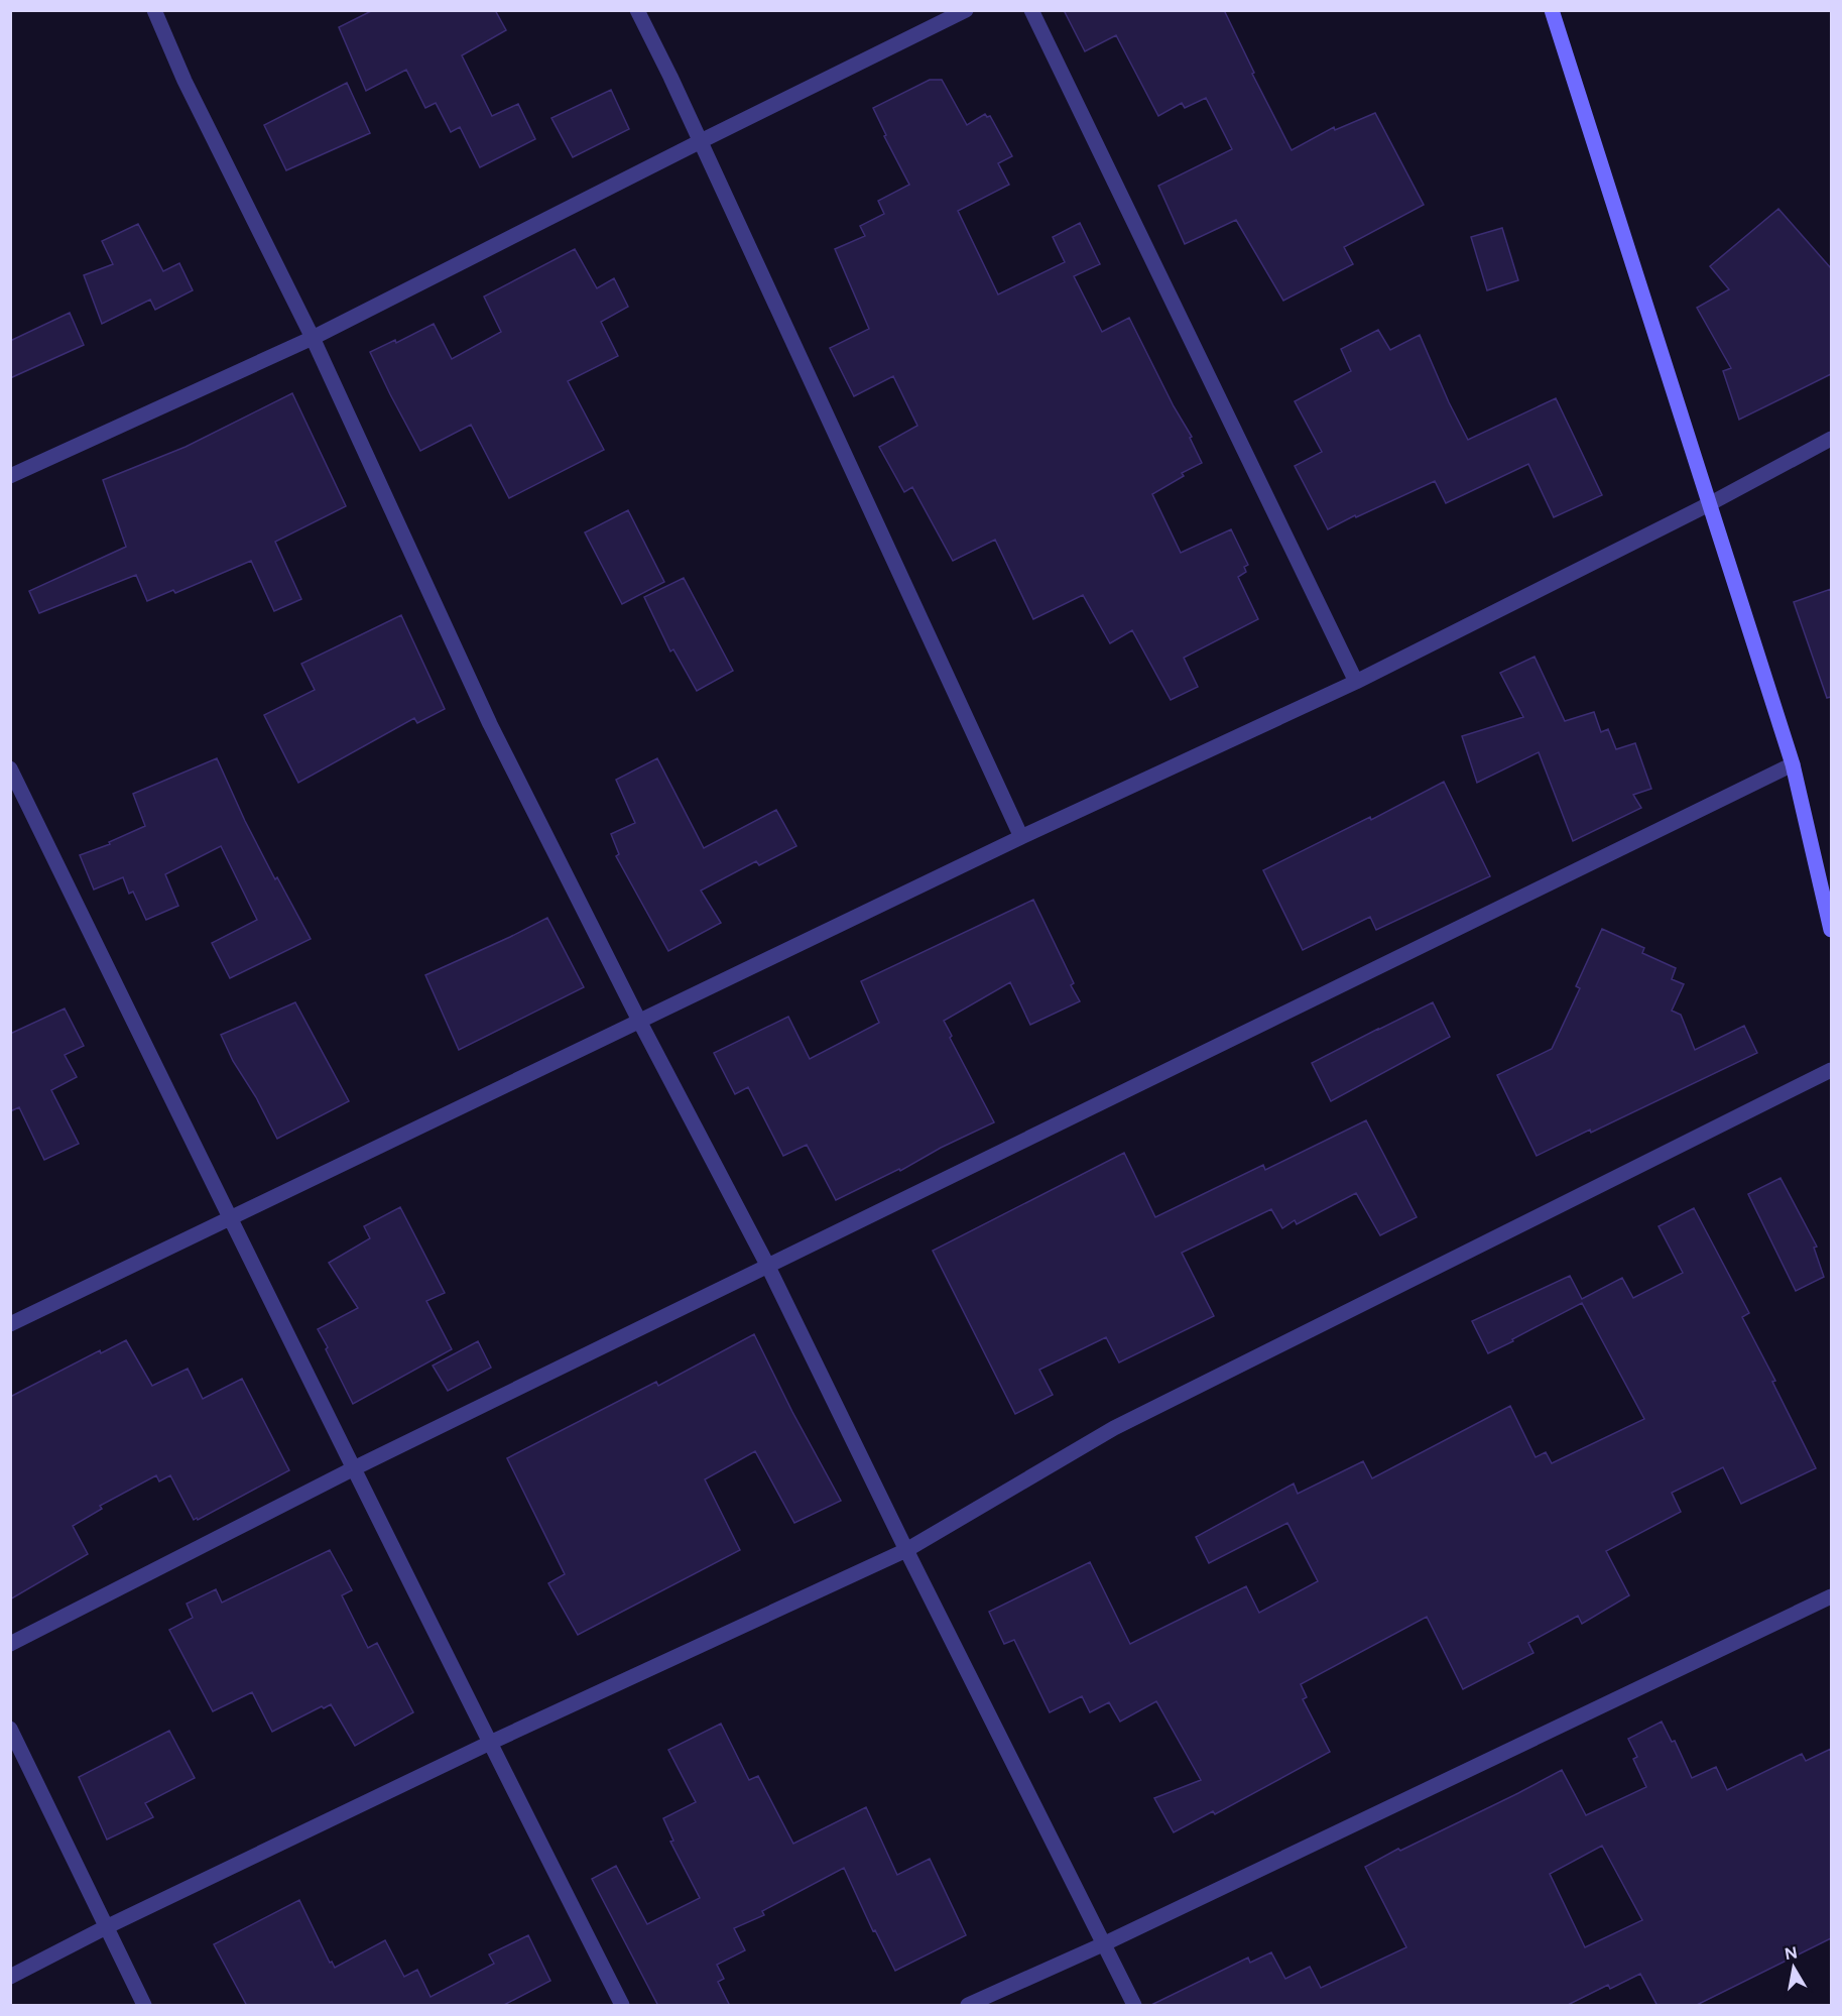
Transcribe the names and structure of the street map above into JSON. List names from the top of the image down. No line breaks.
{"north":"top"}
